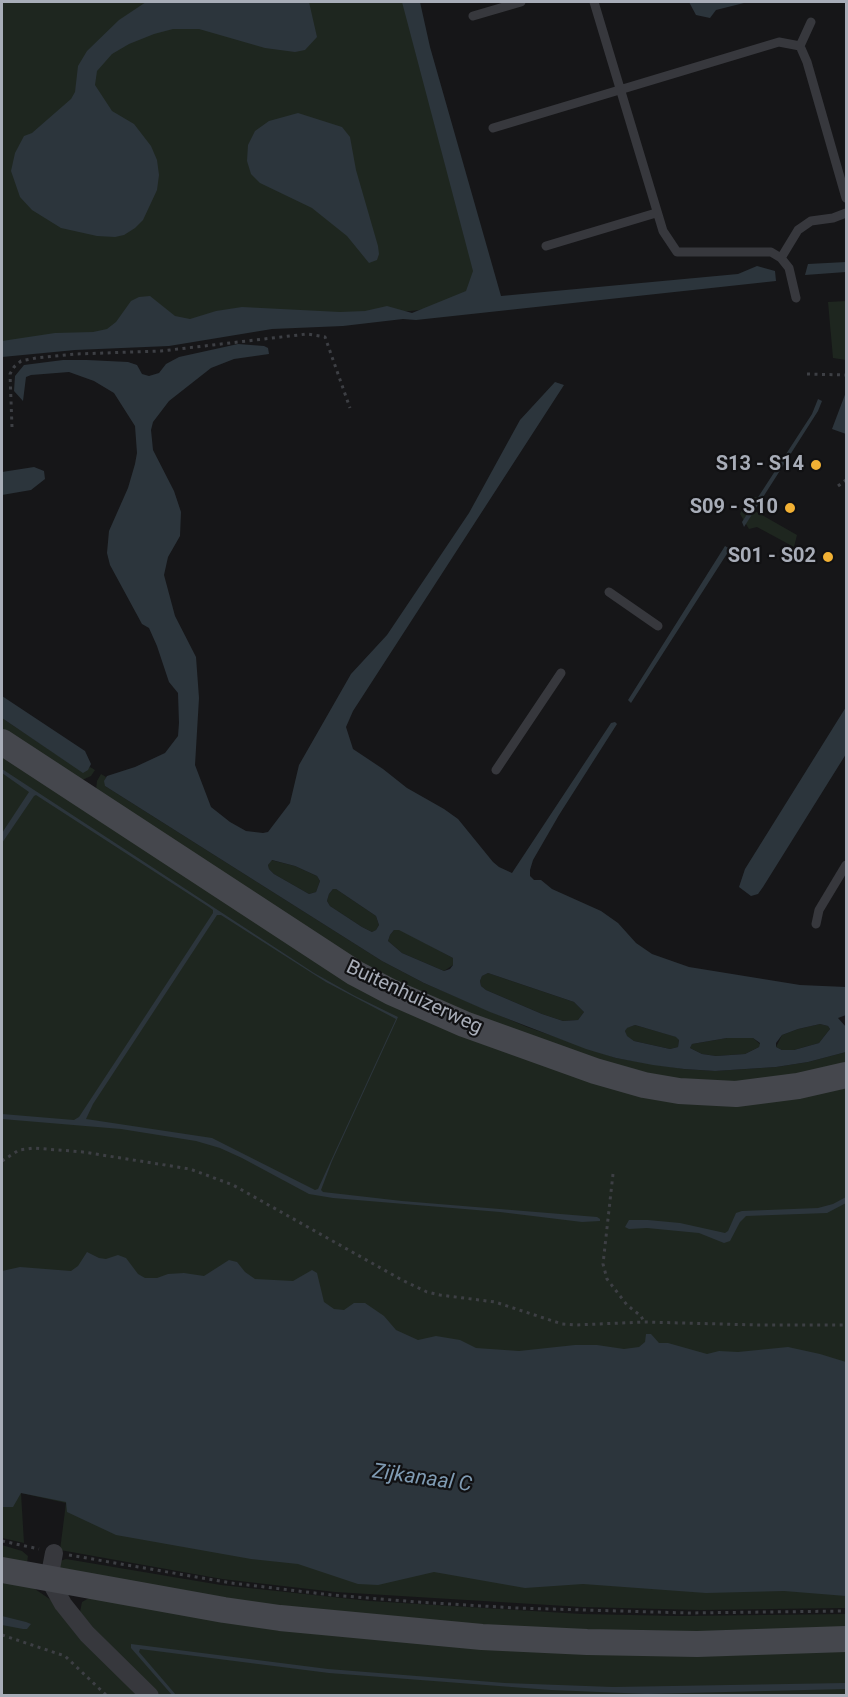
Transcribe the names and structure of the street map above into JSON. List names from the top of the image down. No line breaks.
{"streets":{"street":["Buitenhuizerweg"]},"water":["Zijkanaal C"],"places":["S13 - S14","S09 - S10","S01 - S02"]}
